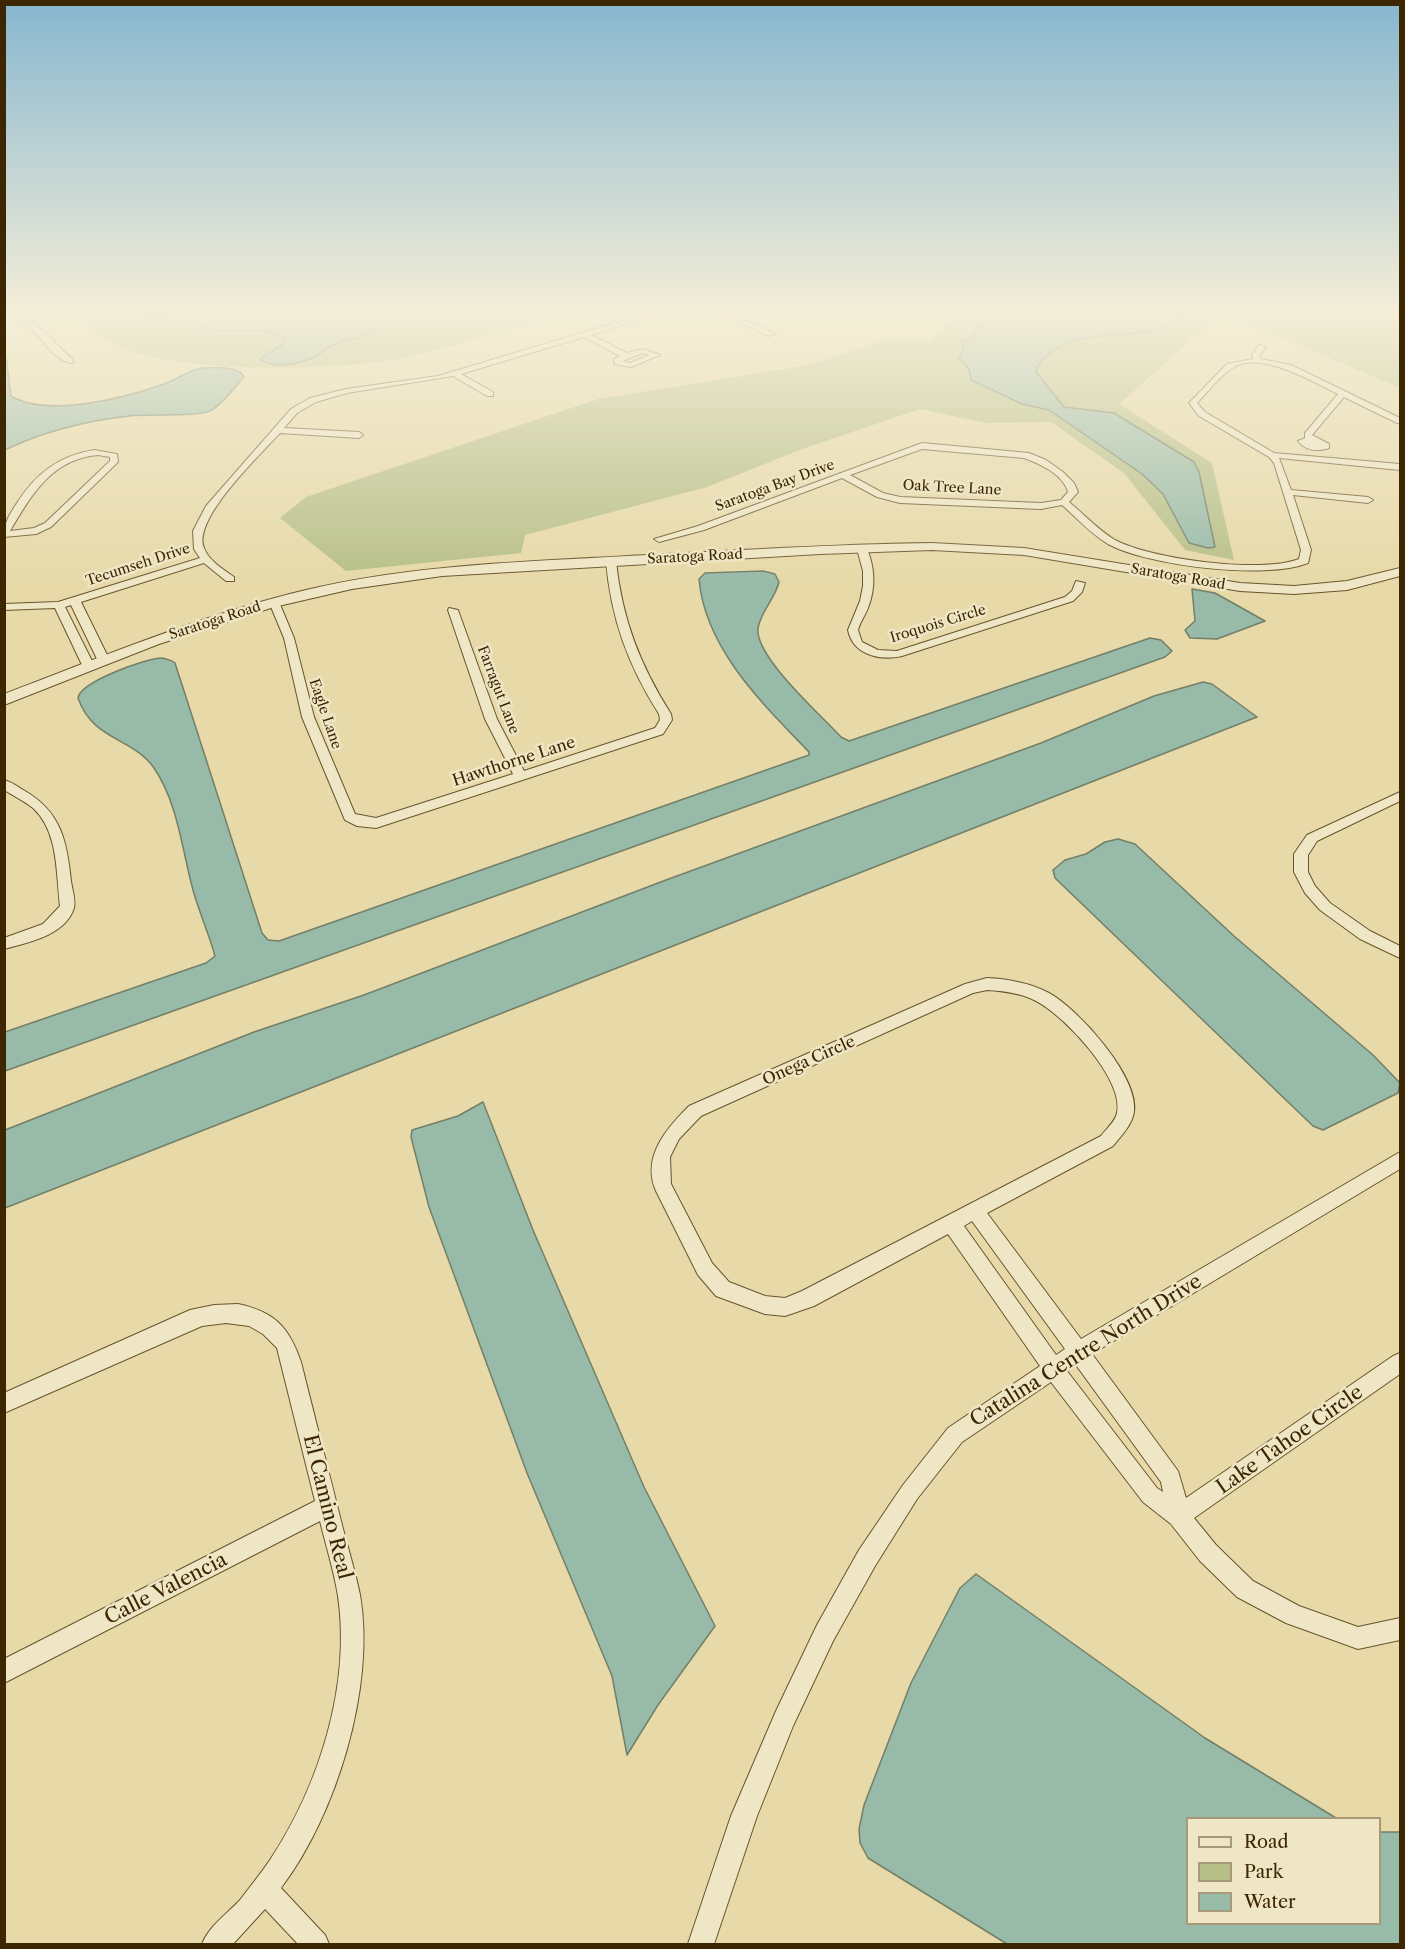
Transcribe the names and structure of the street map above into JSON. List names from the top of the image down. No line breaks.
{"streets":{"street":["Saratoga Bay Drive","Oak Tree Lane","Saratoga Road","Tecumseh Drive","Iroquois Circle","Farragut Lane","Eagle Lane","Hawthorne Lane","Onega Circle","Catalina Centre North Drive","Lake Tahoe Circle","El Camino Real","Calle Valencia"]},"crossings":[["Saratoga Bay Drive","Oak Tree Lane"],["Saratoga Road","Tecumseh Drive"],["Saratoga Road","Iroquois Circle"],["Saratoga Road","Eagle Lane"],["Saratoga Road","Hawthorne Lane"],["Farragut Lane","Hawthorne Lane"],["Eagle Lane","Hawthorne Lane"],["El Camino Real","Calle Valencia"]],"legend":["Road","Park","Water"]}
